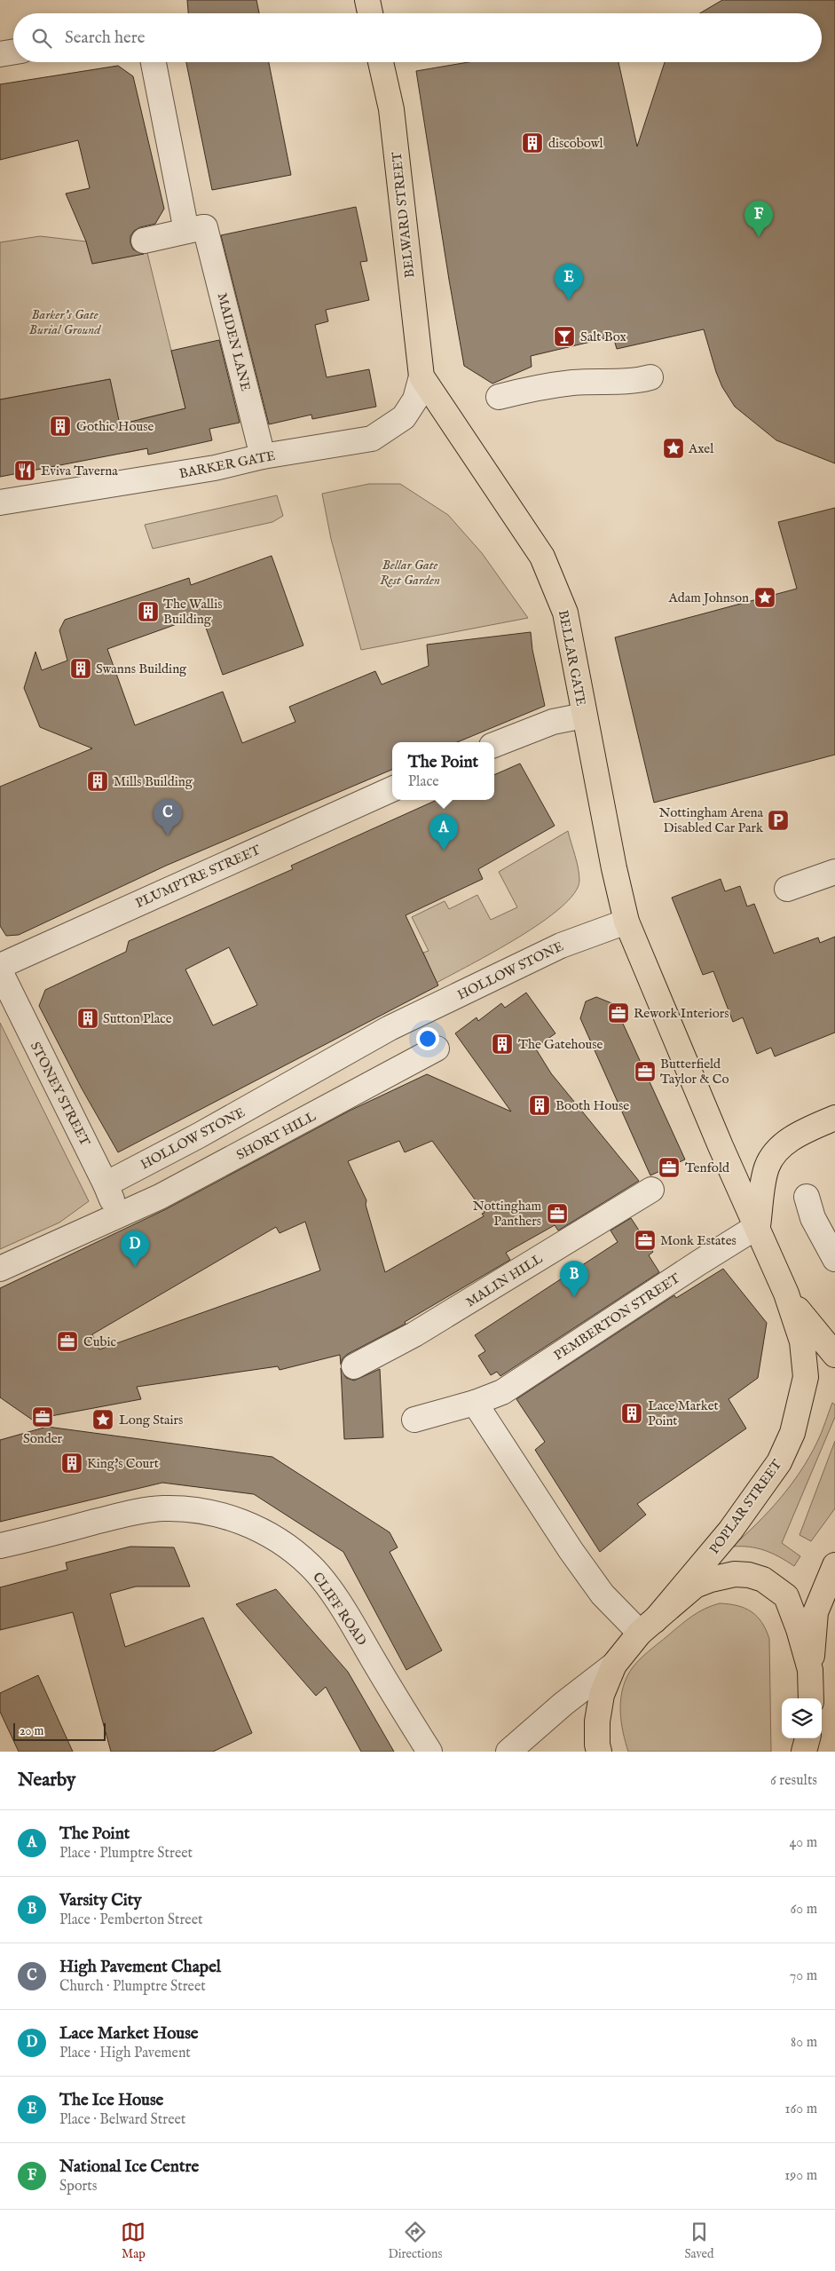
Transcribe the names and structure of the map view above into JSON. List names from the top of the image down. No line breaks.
{"streets":{"main road":["BELWARD STREET","BELLAR GATE","POPLAR STREET"],"street":["MAIDEN LANE","BARKER GATE","PLUMPTRE STREET","HOLLOW STONE","STONEY STREET","SHORT HILL","MALIN HILL","PEMBERTON STREET","CLIFF ROAD"]},"crossings":[["BELWARD STREET","BARKER GATE"],["BELWARD STREET","BELLAR GATE"],["MAIDEN LANE","BARKER GATE"],["BARKER GATE","BELLAR GATE"],["BELLAR GATE","HOLLOW STONE"],["HOLLOW STONE","STONEY STREET"],["STONEY STREET","SHORT HILL"],["PEMBERTON STREET","POPLAR STREET"]],"parks":["Barker's Gate Burial Ground","Bellar Gate Rest Garden"],"places":{"building":["discobowl","Gothic House","The Wallis Building","Swanns Building","Mills Building","Sutton Place","The Gatehouse","Booth House","Lace Market Point","King's Court"],"bar":["Salt Box"],"place":["Axel","Adam Johnson","Long Stairs"],"restaurant":["Eviva Taverna"],"parking":["Nottingham Arena Disabled Car Park"],"office":["Rework Interiors","Butterfield Taylor & Co","Tenfold","Nottingham Panthers","Monk Estates","Cubic","Sonder"]},"scale_bar":"20 m","page":{"search":"Search here","pins":["F","E","C","A","D","B"],"popup":["The Point","Place"],"scale":"20 m","heading":["Nearby","6 results"],"list":[{"mark":"A","name":"The Point","note":"Place · Plumptre Street","value":"40 m"},{"mark":"B","name":"Varsity City","note":"Place · Pemberton Street","value":"60 m"},{"mark":"C","name":"High Pavement Chapel","note":"Church · Plumptre Street","value":"70 m"},{"mark":"D","name":"Lace Market House","note":"Place · High Pavement","value":"80 m"},{"mark":"E","name":"The Ice House","note":"Place · Belward Street","value":"160 m"},{"mark":"F","name":"National Ice Centre","note":"Sports","value":"190 m"}],"nav":["Map","Directions","Saved"]}}
